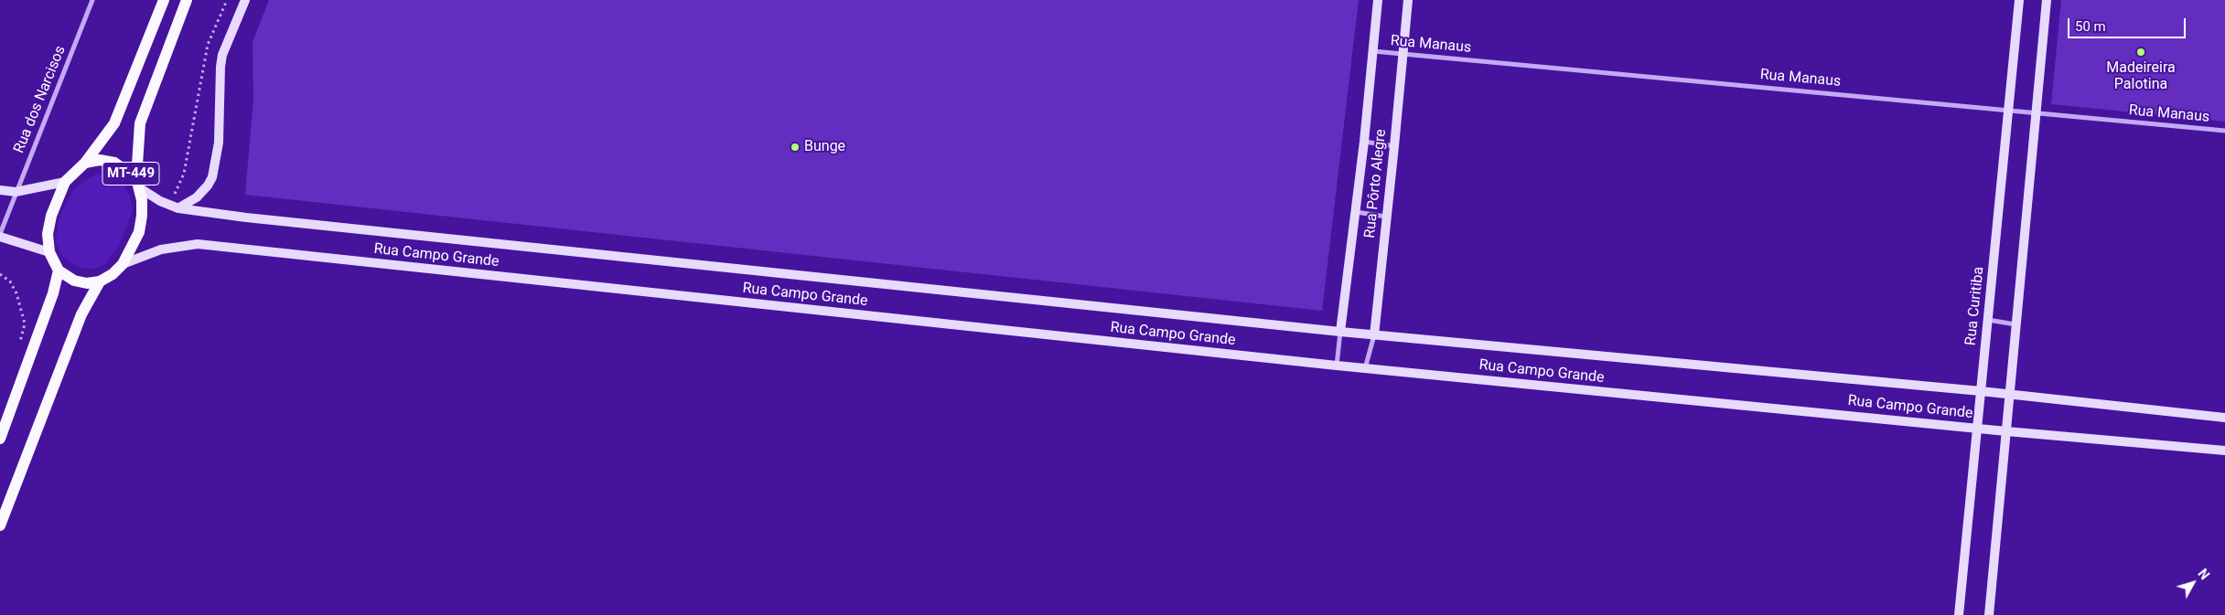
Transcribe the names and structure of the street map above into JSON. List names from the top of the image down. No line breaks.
{"streets":{"main road":["MT-449"],"street":["Rua Manaus","Rua dos Narcisos","Rua Pôrto Alegre","Rua Campo Grande","Rua Curitiba"]},"crossings":[["Rua Manaus","Rua Pôrto Alegre"],["Rua Manaus","Rua Curitiba"],["MT-449","Rua Campo Grande"],["Rua Pôrto Alegre","Rua Campo Grande"],["Rua Campo Grande","Rua Curitiba"]],"places":["Madeireira Palotina","Bunge"],"scale_bar":"50 m","north":"top right"}
